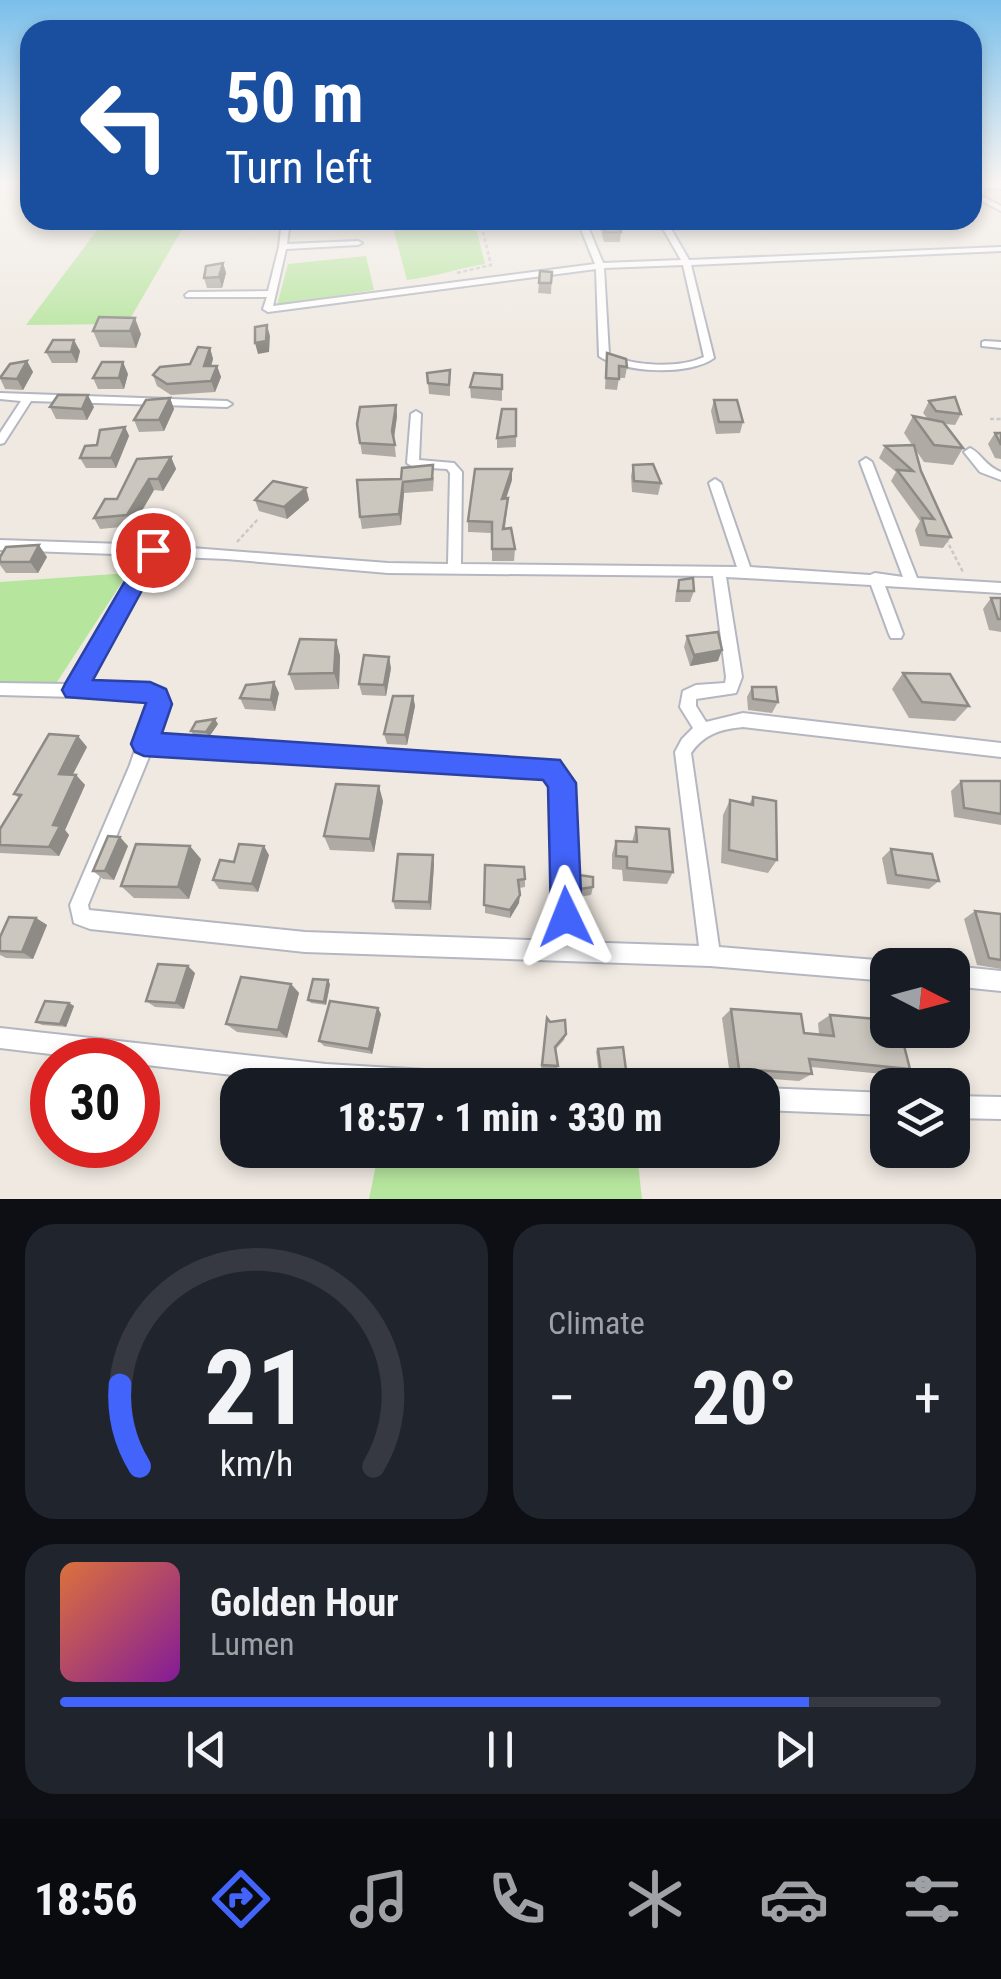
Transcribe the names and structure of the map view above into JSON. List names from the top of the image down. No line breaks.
{"north":"right","page":{"turn":["50 m","Turn left"],"limit":"30","trip":"18:57 · 1 min · 330 m","tile":"Climate","heat":["−","20°","+"],"song":["Golden Hour","Lumen"],"tabs":"18:56","gauge":["21","km/h"]}}
